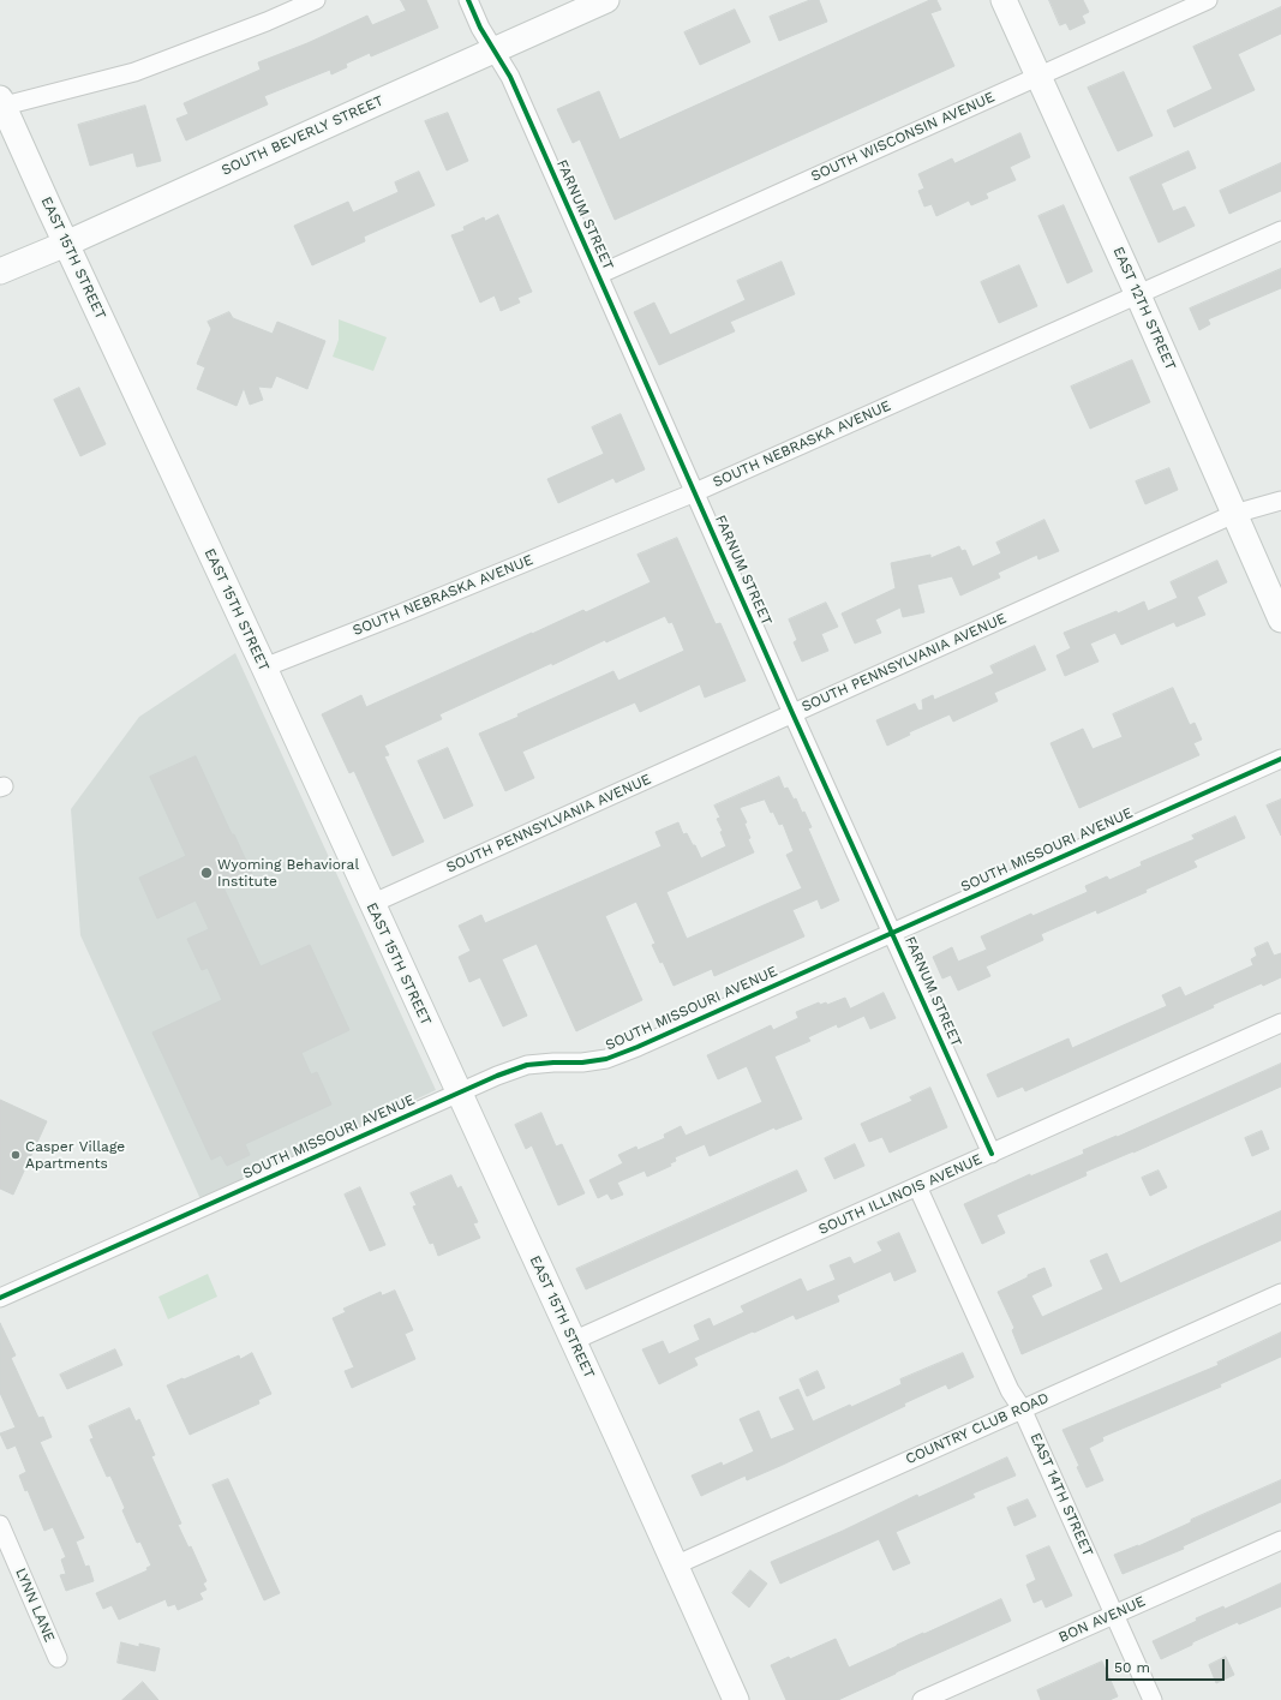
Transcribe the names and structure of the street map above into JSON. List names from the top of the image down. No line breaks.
{"streets":{"main road":["SOUTH BEVERLY STREET","EAST 15TH STREET","EAST 12TH STREET"],"street":["SOUTH WISCONSIN AVENUE","FARNUM STREET","SOUTH NEBRASKA AVENUE","SOUTH PENNSYLVANIA AVENUE","SOUTH MISSOURI AVENUE","SOUTH ILLINOIS AVENUE","COUNTRY CLUB ROAD","EAST 14TH STREET","LYNN LANE","BON AVENUE"]},"crossings":[["SOUTH BEVERLY STREET","FARNUM STREET"],["SOUTH BEVERLY STREET","EAST 15TH STREET"],["SOUTH WISCONSIN AVENUE","FARNUM STREET"],["SOUTH WISCONSIN AVENUE","EAST 12TH STREET"],["FARNUM STREET","SOUTH NEBRASKA AVENUE"],["FARNUM STREET","SOUTH PENNSYLVANIA AVENUE"],["FARNUM STREET","SOUTH MISSOURI AVENUE"],["FARNUM STREET","SOUTH ILLINOIS AVENUE"],["EAST 15TH STREET","SOUTH NEBRASKA AVENUE"],["EAST 15TH STREET","SOUTH PENNSYLVANIA AVENUE"],["EAST 15TH STREET","SOUTH MISSOURI AVENUE"],["EAST 15TH STREET","SOUTH ILLINOIS AVENUE"],["EAST 15TH STREET","COUNTRY CLUB ROAD"],["EAST 12TH STREET","SOUTH NEBRASKA AVENUE"],["EAST 12TH STREET","SOUTH PENNSYLVANIA AVENUE"],["SOUTH ILLINOIS AVENUE","EAST 14TH STREET"],["COUNTRY CLUB ROAD","EAST 14TH STREET"],["EAST 14TH STREET","BON AVENUE"]],"places":["Wyoming Behavioral Institute","Casper Village Apartments"],"scale_bar":"50 m"}
